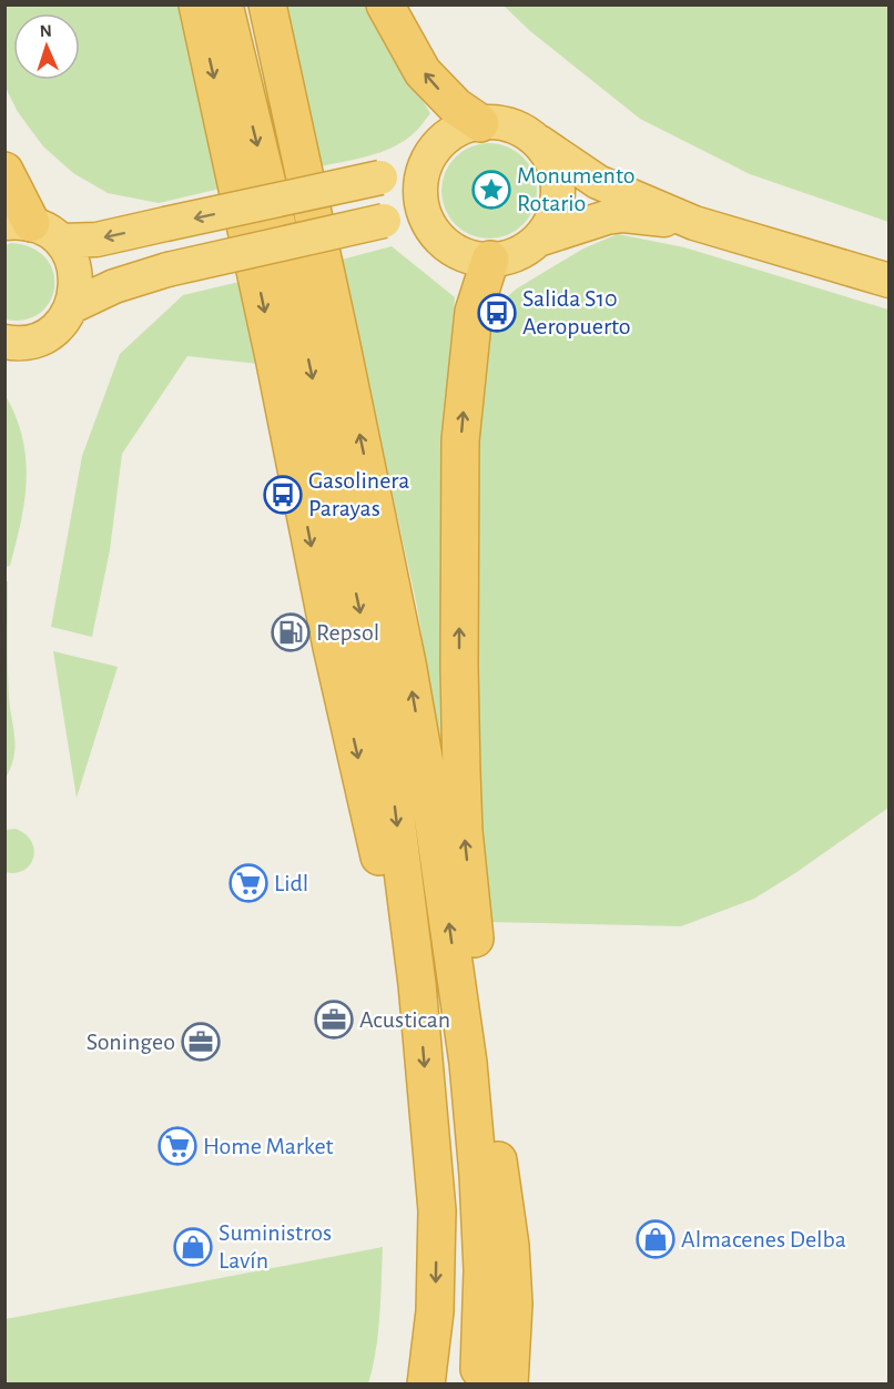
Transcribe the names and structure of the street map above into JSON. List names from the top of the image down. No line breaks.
{"places":{"place":["Monumento Rotario"],"bus stop":["Salida S10 Aeropuerto","Gasolinera Parayas"],"fuel station":["Repsol"],"supermarket":["Lidl","Home Market"],"office":["Acustican","Soningeo"],"shop":["Almacenes Delba","Suministros Lavín"]},"north":"top"}
